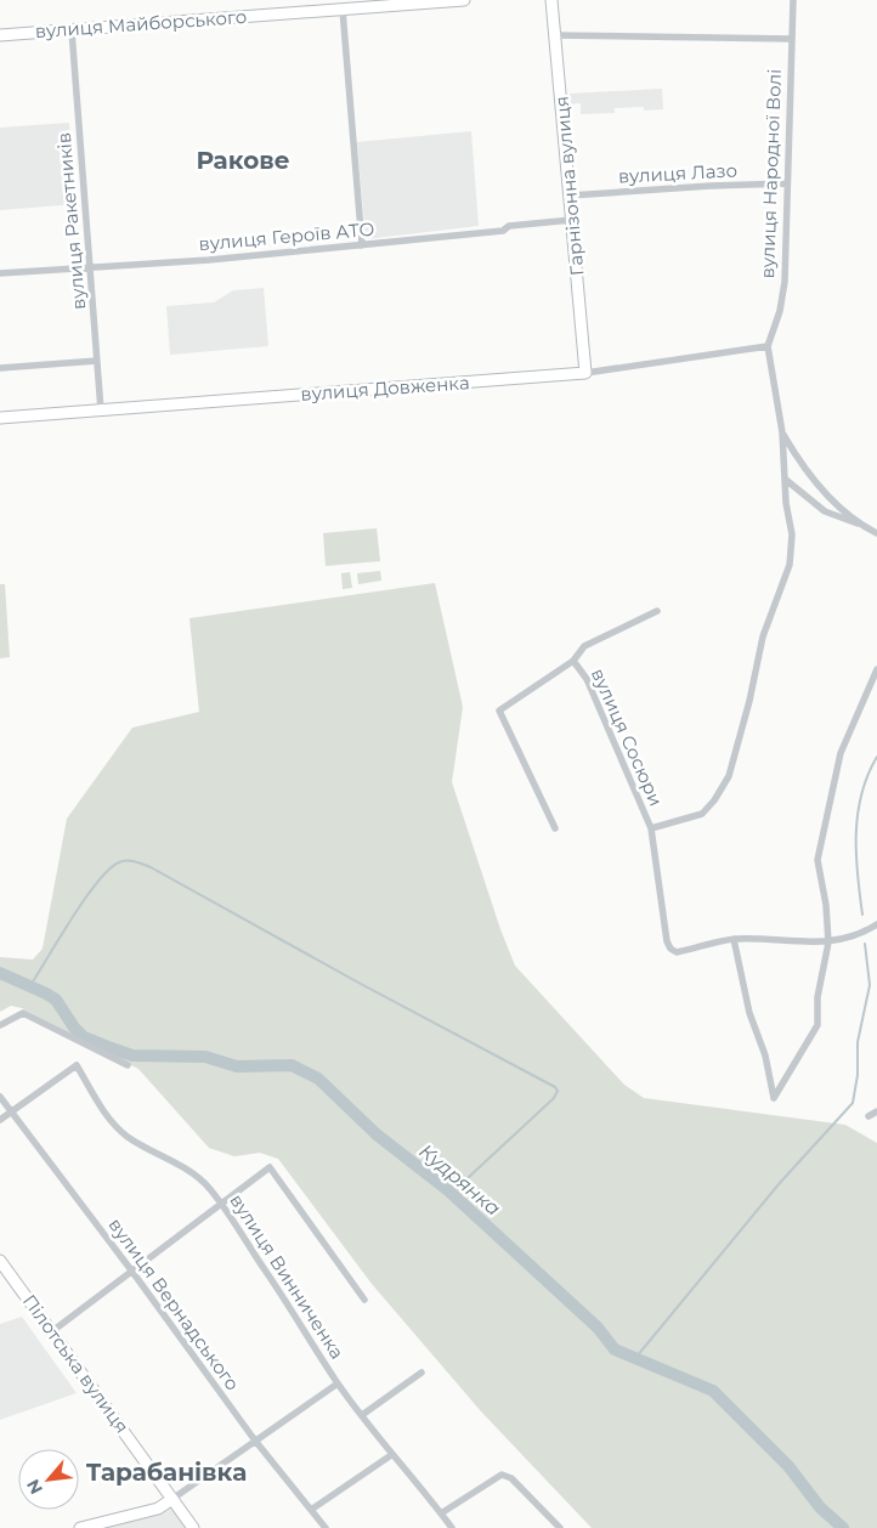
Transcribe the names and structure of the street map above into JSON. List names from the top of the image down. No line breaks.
{"streets":{"street":["вулиця Майборського","вулиця Лазо","вулиця Народної Волі","Гарнізонна вулиця","вулиця Ракетників","вулиця Героїв АТО","вулиця Довженка","вулиця Сосюри","вулиця Винниченка","вулиця Вернадського","Пілотська вулиця"]},"crossings":[["вулиця Майборського","вулиця Ракетників"],["вулиця Лазо","вулиця Народної Волі"],["вулиця Лазо","Гарнізонна вулиця"],["вулиця Народної Волі","вулиця Довженка"],["Гарнізонна вулиця","вулиця Героїв АТО"],["Гарнізонна вулиця","вулиця Довженка"],["вулиця Ракетників","вулиця Героїв АТО"],["вулиця Ракетників","вулиця Довженка"],["вулиця Винниченка","вулиця Вернадського"]],"districts":["Ракове","Тарабанівка"],"water":["Кудрянка"],"north":"bottom left"}
